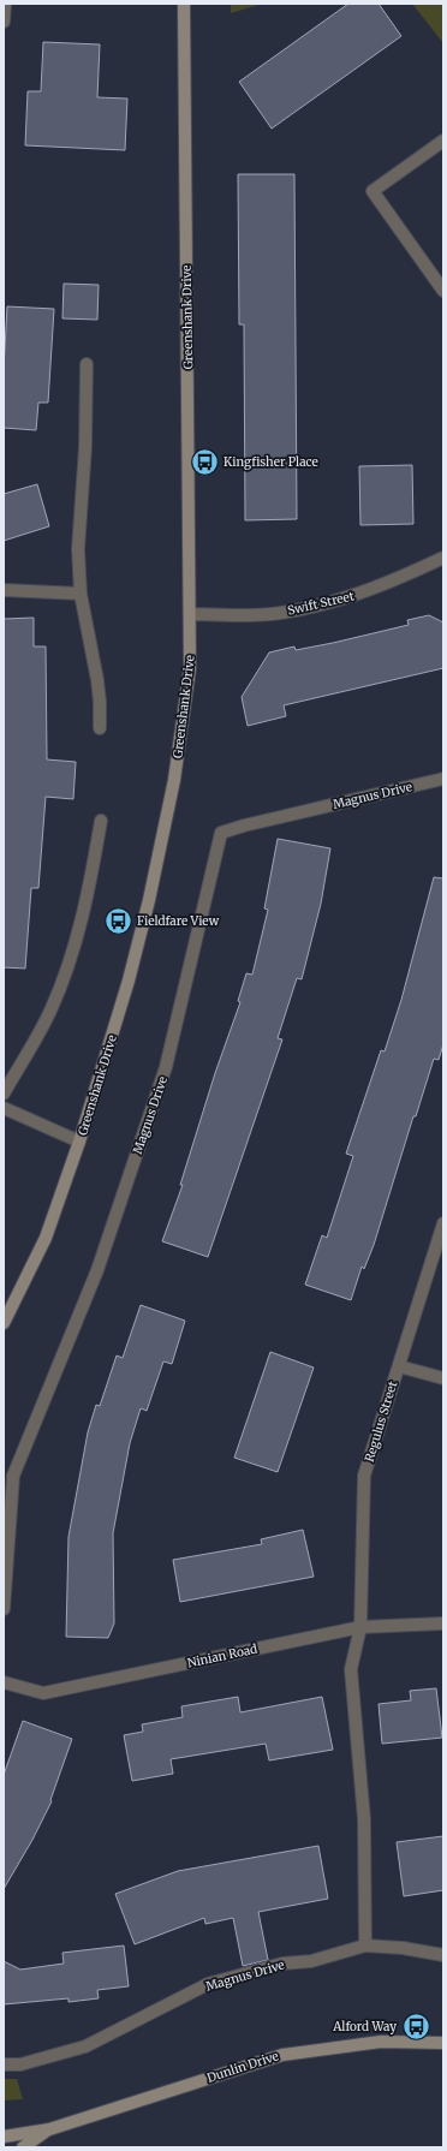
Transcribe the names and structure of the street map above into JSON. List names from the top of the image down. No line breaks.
{"streets":{"street":["Greenshank Drive","Swift Street","Magnus Drive","Regulus Street","Ninian Road","Dunlin Drive"]},"crossings":[["Greenshank Drive","Swift Street"],["Magnus Drive","Regulus Street"],["Regulus Street","Ninian Road"]],"places":{"bus stop":["Kingfisher Place","Fieldfare View","Alford Way"]}}
